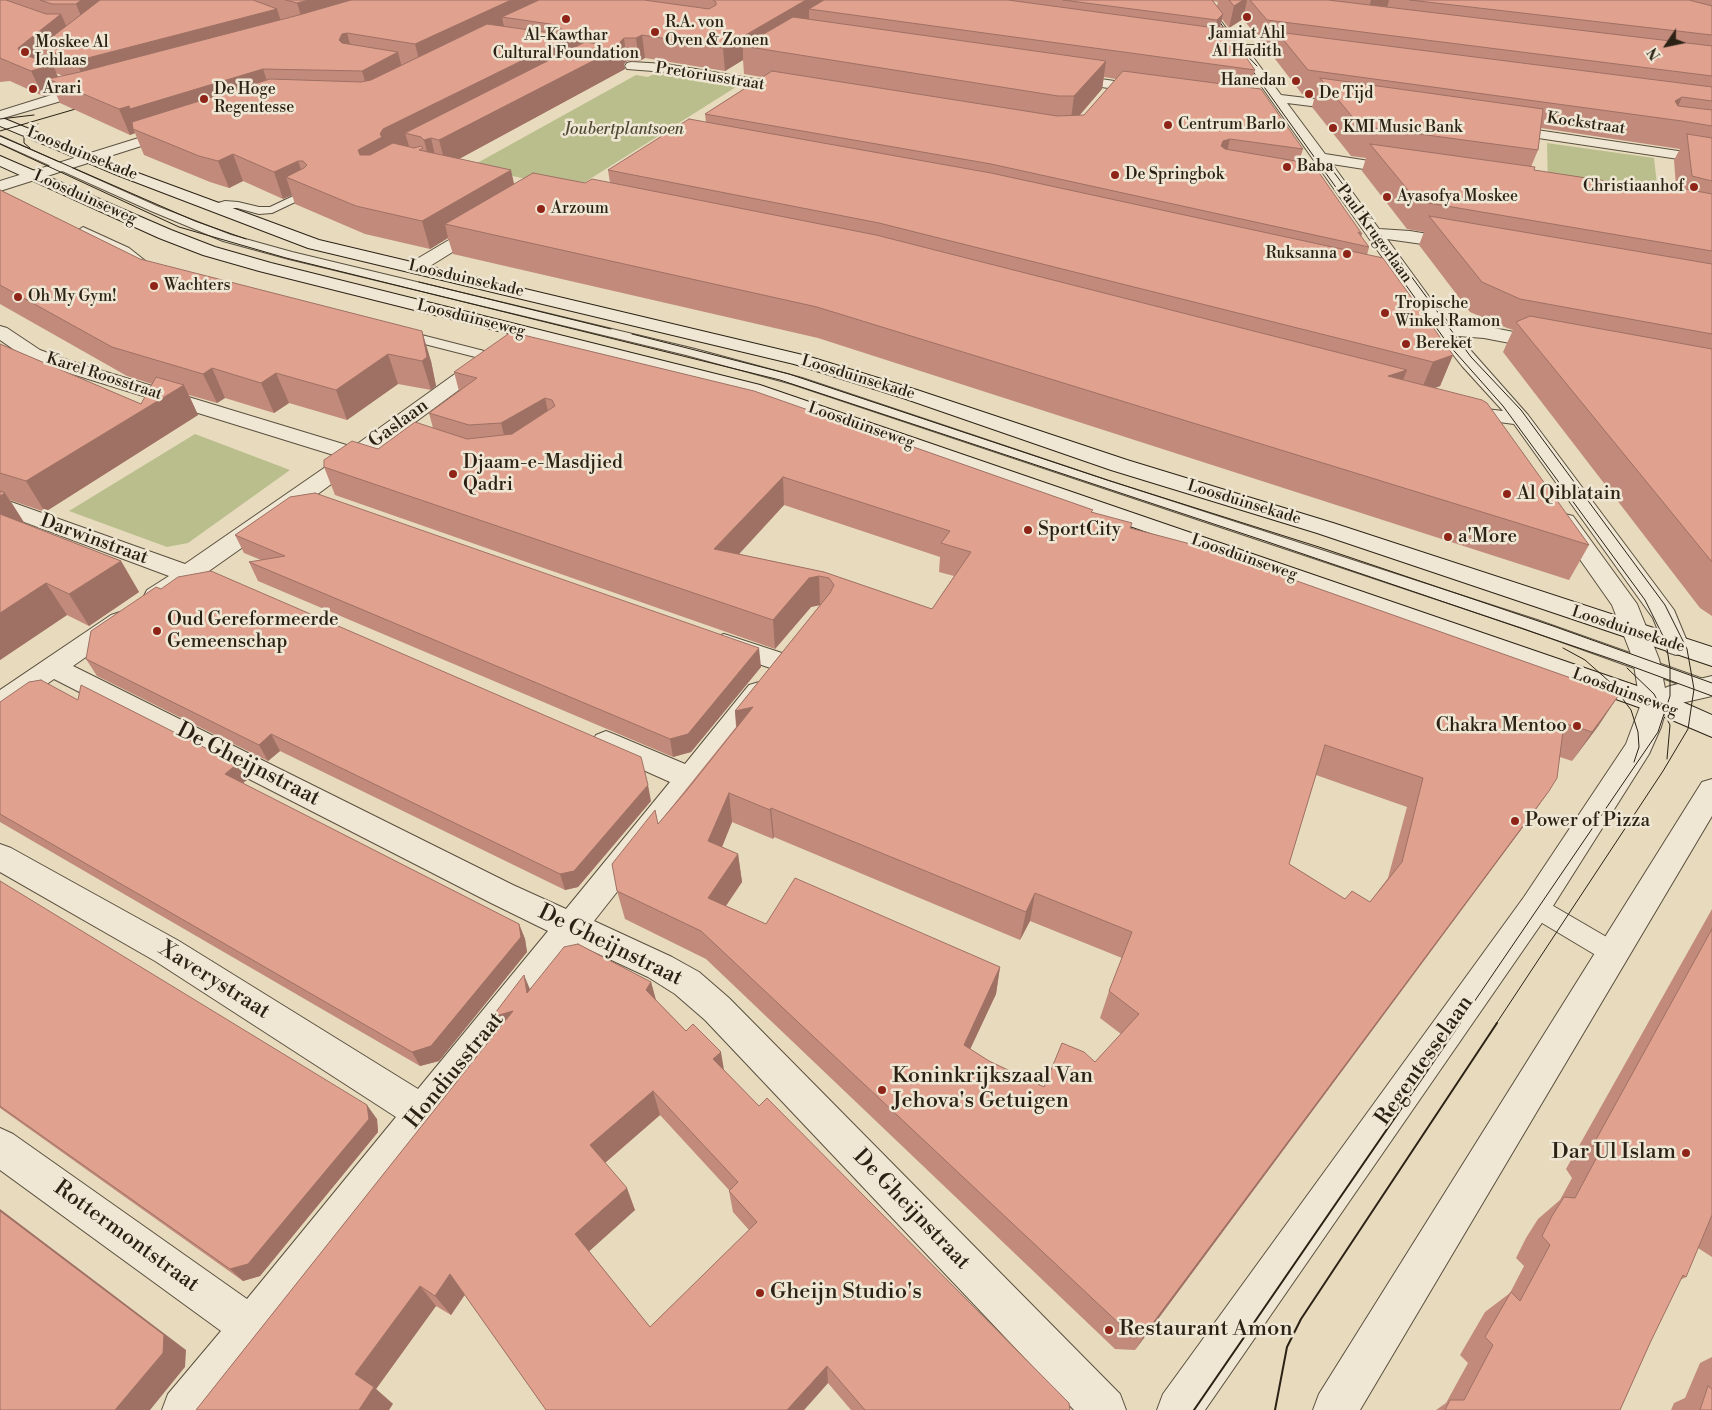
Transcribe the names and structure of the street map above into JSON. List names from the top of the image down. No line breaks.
{"streets":{"street":["Pretoriusstraat","Kockstraat","Loosduinsekade","Loosduinseweg","Paul Krugerlaan","Karel Roosstraat","Gaslaan","Darwinstraat","De Gheijnstraat","Xaverystraat","Regentesselaan","Hondiusstraat","Rottermontstraat"]},"crossings":[["Loosduinsekade","Paul Krugerlaan"],["Loosduinsekade","Regentesselaan"],["Loosduinseweg","Gaslaan"],["Loosduinseweg","Regentesselaan"],["Karel Roosstraat","Gaslaan"],["Gaslaan","Darwinstraat"],["Gaslaan","De Gheijnstraat"],["De Gheijnstraat","Hondiusstraat"],["Xaverystraat","Hondiusstraat"],["Hondiusstraat","Rottermontstraat"]],"parks":["Joubertplantsoen"],"places":["Jamiat Ahl Al Hadith","Al-Kawthar Cultural Foundation","R.A. von Oven & Zonen","Moskee Al Ichlaas","Hanedan","Arari","De Tijd","De Hoge Regentesse","Centrum Barlo","KMI Music Bank","Baba","De Springbok","Christiaanhof","Ayasofya Moskee","Arzoum","Ruksanna","Wachters","Oh My Gym!","Tropische Winkel Ramon","Bereket","Djaam-e-Masdjied Qadri","Al Qiblatain","SportCity","a'More","Oud Gereformeerde Gemeenschap","Chakra Mentoo","Power of Pizza","Koninkrijkszaal Van Jehova's Getuigen","Dar Ul Islam","Gheijn Studio's","Restaurant Amon"],"north":"bottom left"}
